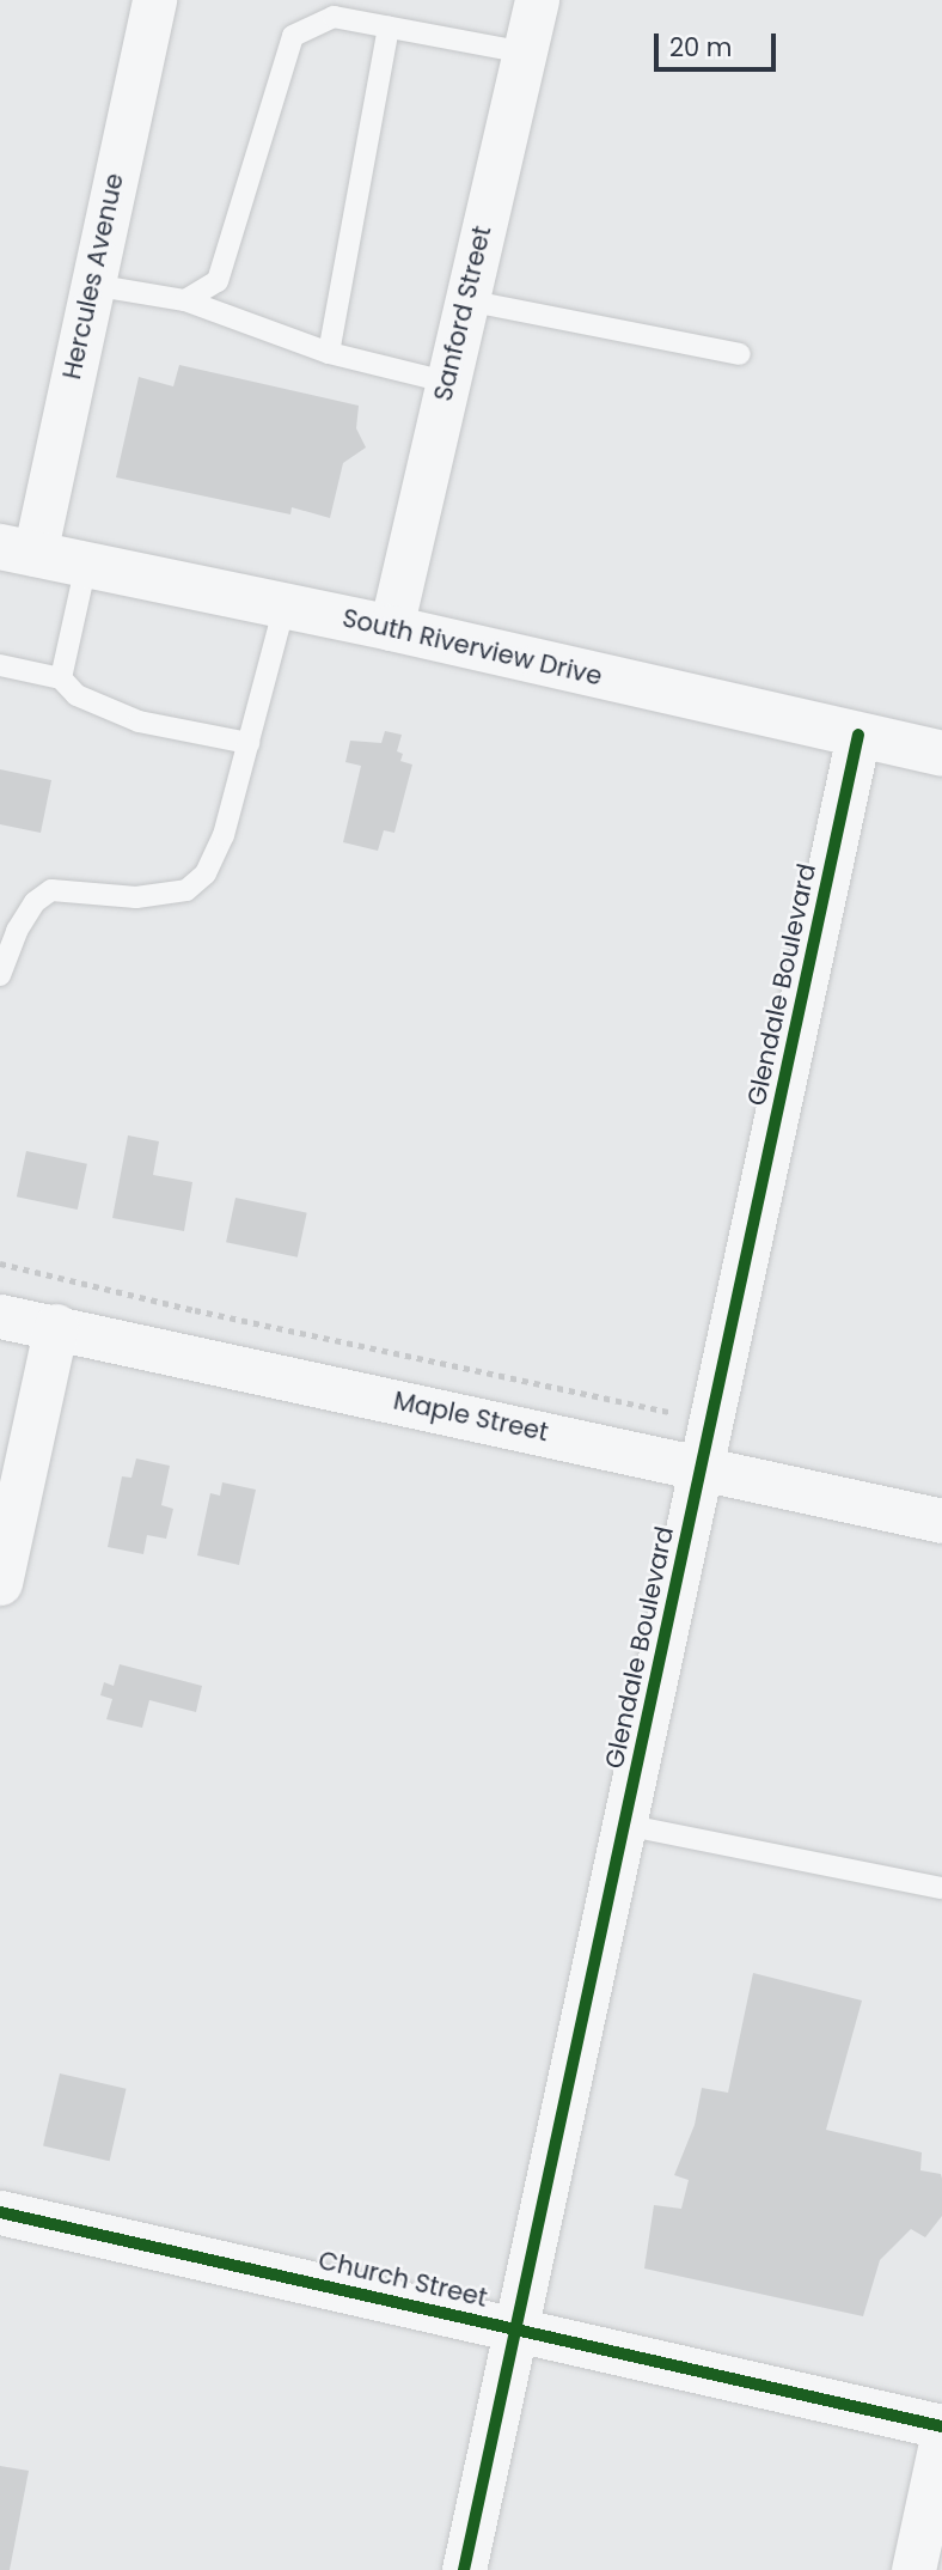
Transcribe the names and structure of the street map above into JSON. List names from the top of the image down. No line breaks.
{"streets":{"street":["Hercules Avenue","Sanford Street","South Riverview Drive","Glendale Boulevard","Maple Street","Church Street"]},"crossings":[["Hercules Avenue","South Riverview Drive"],["Sanford Street","South Riverview Drive"],["South Riverview Drive","Glendale Boulevard"],["Glendale Boulevard","Maple Street"],["Glendale Boulevard","Church Street"]],"scale_bar":"20 m"}
